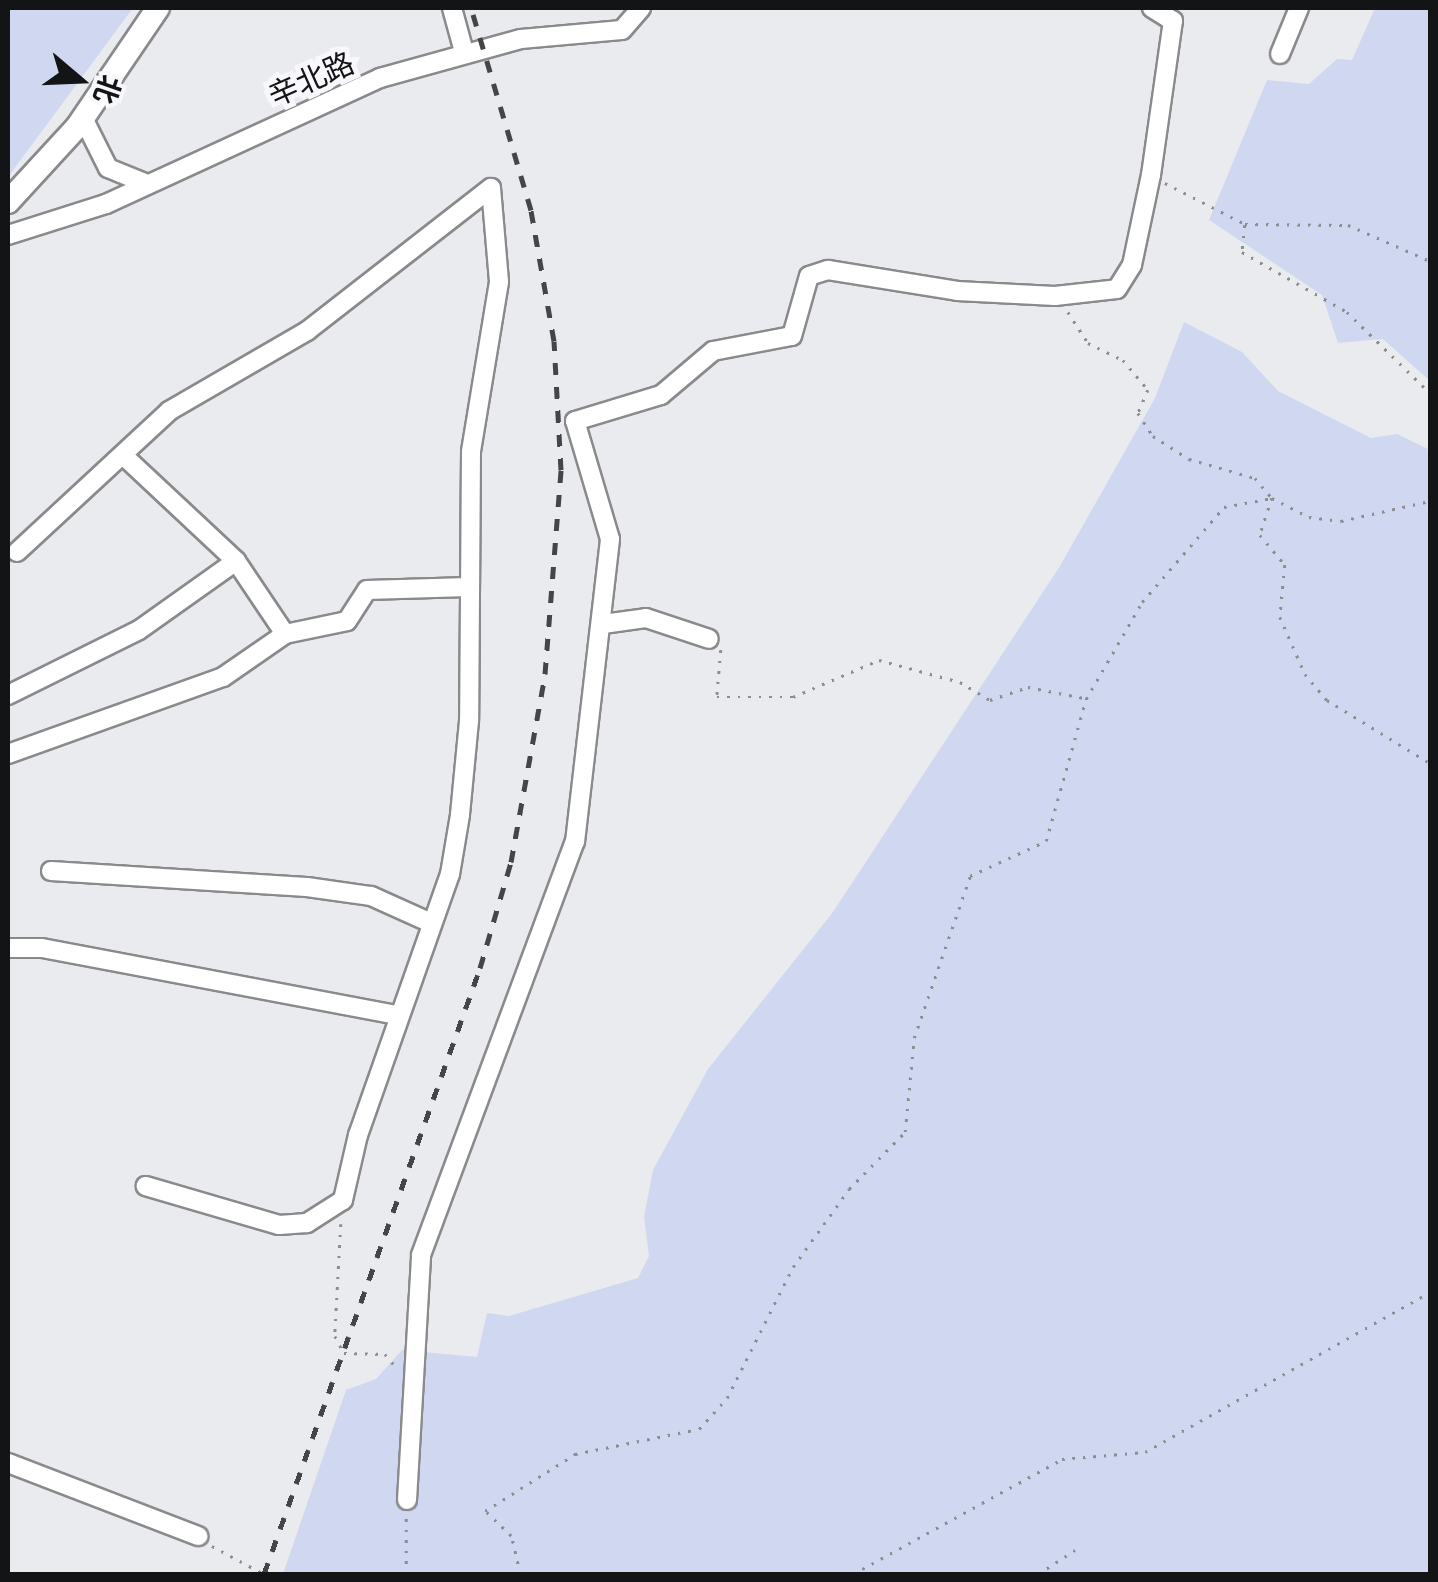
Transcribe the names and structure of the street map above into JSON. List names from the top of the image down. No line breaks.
{"streets":{"street":["辛北路"]},"north":"right"}
